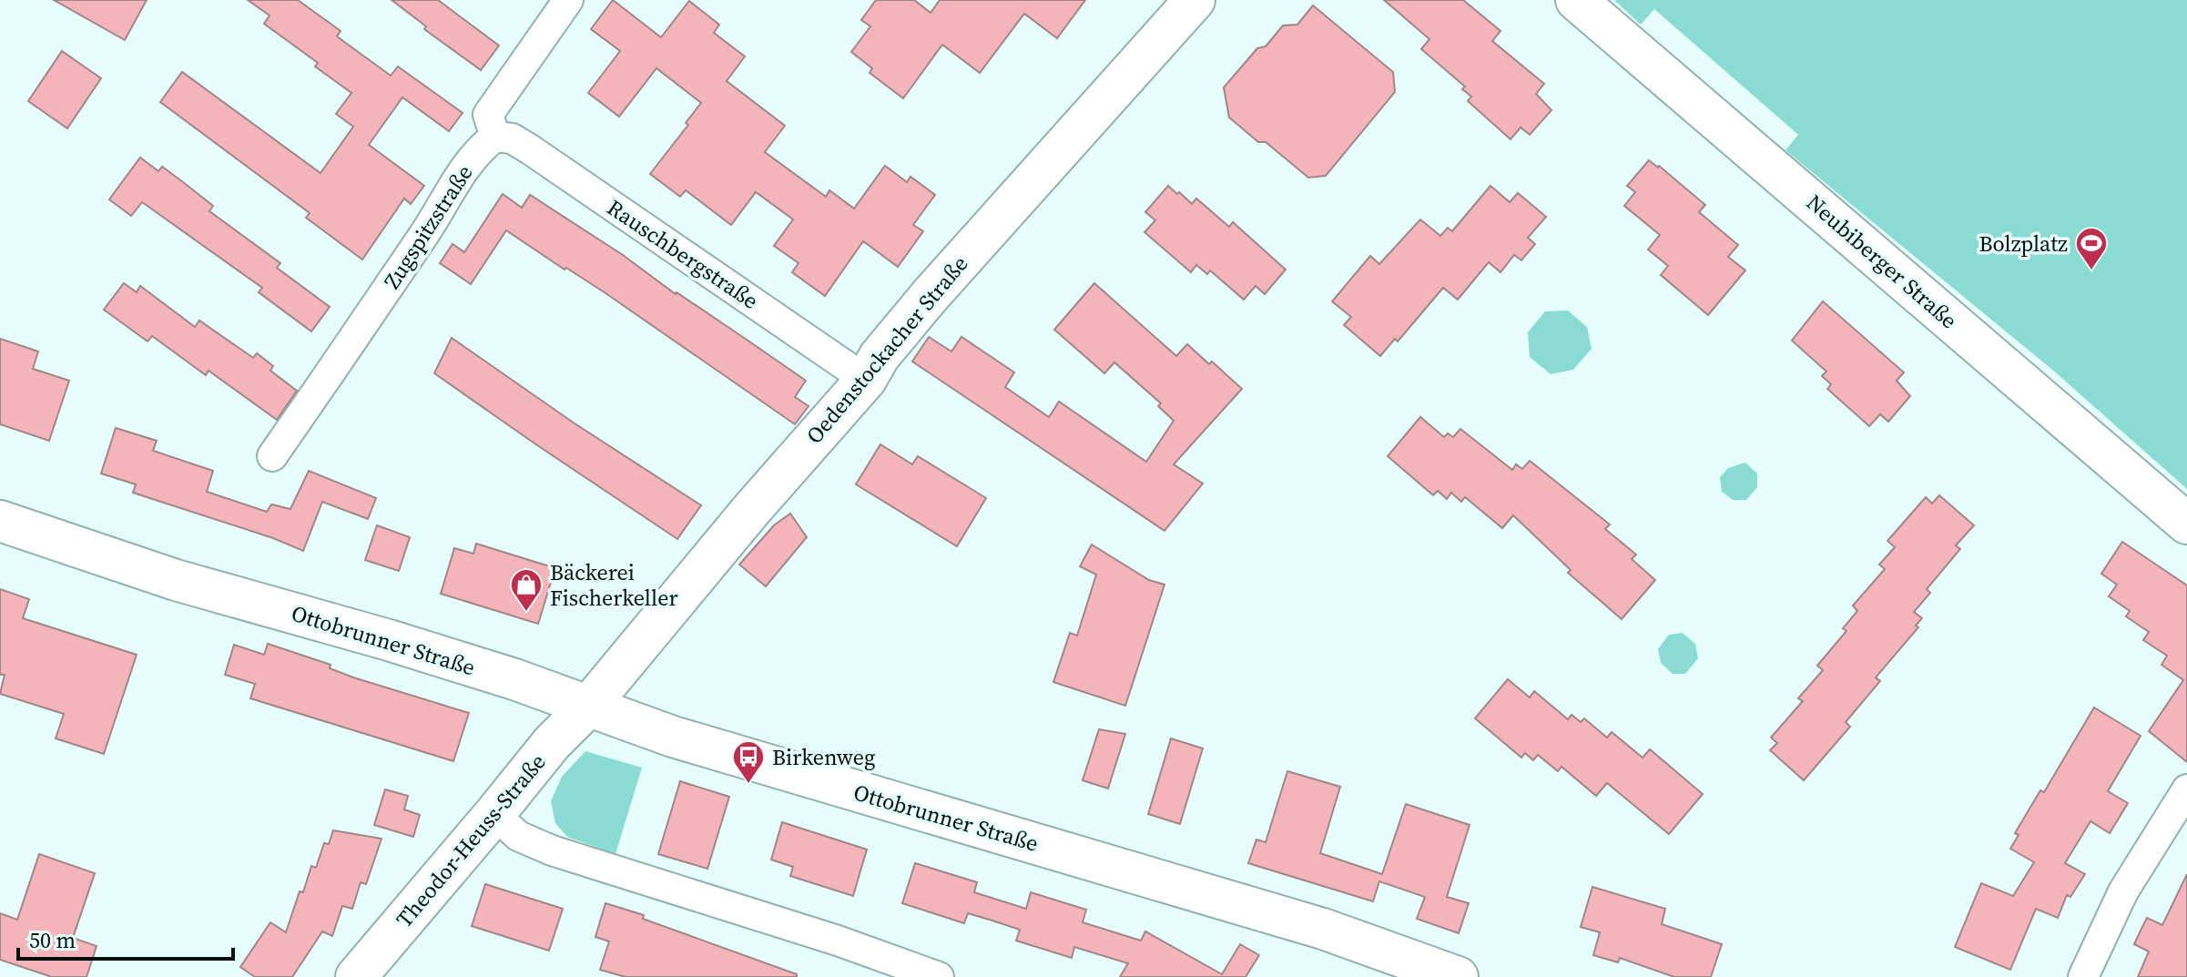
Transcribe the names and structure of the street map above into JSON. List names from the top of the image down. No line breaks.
{"streets":{"street":["Zugspitzstraße","Rauschbergstraße","Neubiberger Straße","Oedenstockacher Straße","Ottobrunner Straße","Theodor-Heuss-Straße"]},"crossings":[["Zugspitzstraße","Rauschbergstraße"],["Rauschbergstraße","Oedenstockacher Straße"],["Oedenstockacher Straße","Ottobrunner Straße"],["Oedenstockacher Straße","Theodor-Heuss-Straße"],["Ottobrunner Straße","Theodor-Heuss-Straße"]],"places":{"sports":["Bolzplatz"],"shop":["Bäckerei Fischerkeller"],"bus stop":["Birkenweg"]},"scale_bar":"50 m"}
